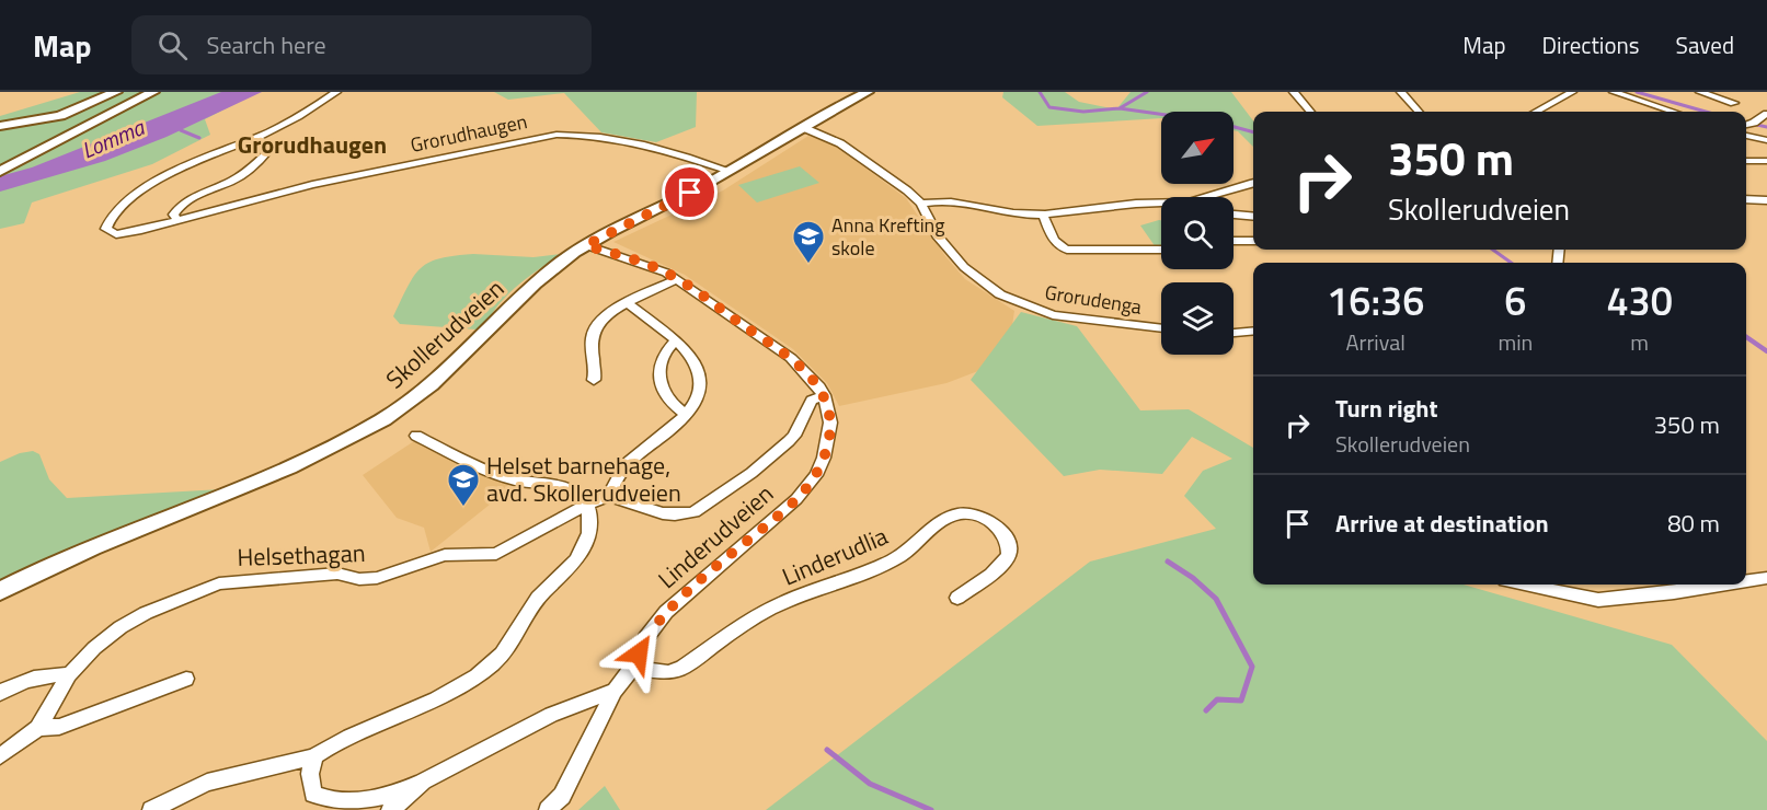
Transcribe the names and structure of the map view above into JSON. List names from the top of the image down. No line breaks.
{"streets":{"street":["Grorudhaugen","Grorudenga","Skollerudveien","Linderudveien","Helsethagan","Linderudlia"]},"crossings":[["Grorudhaugen","Skollerudveien"],["Grorudenga","Skollerudveien"],["Skollerudveien","Linderudveien"],["Linderudveien","Linderudlia"]],"districts":["Grorudhaugen"],"water":["Lomma"],"places":{"school or university":["Anna Krefting skole","Helset barnehage, avd. Skollerudveien"]},"north":"top right","page":{"header":"Map","search":"Search here","nav":["Map","Directions","Saved"],"turn":["350 m","Skollerudveien"],"eta":["16:36","Arrival","6","min","430","m"],"list":[{"name":"Turn right","note":"Skollerudveien","value":"350 m"},{"name":"Arrive at destination","value":"80 m"}]}}
